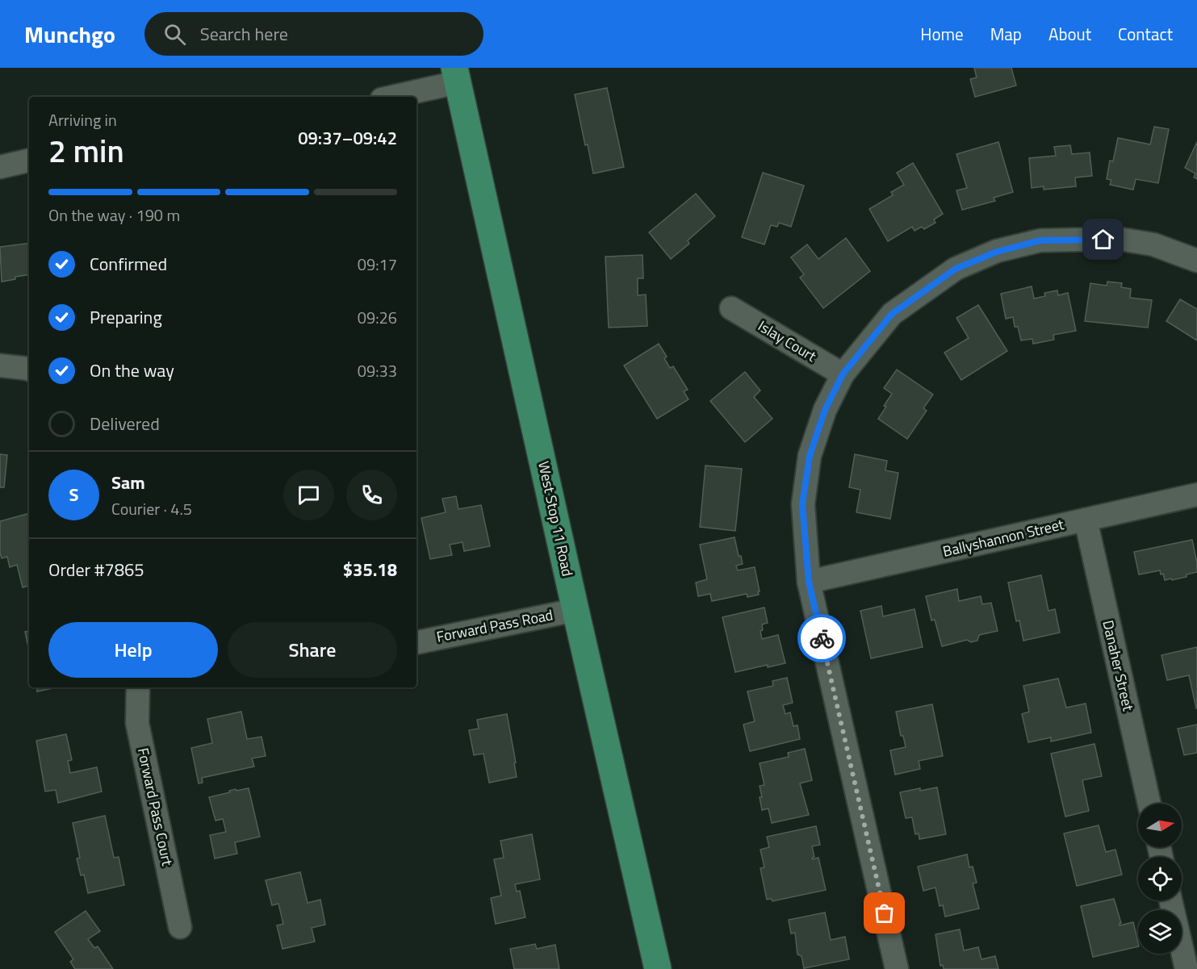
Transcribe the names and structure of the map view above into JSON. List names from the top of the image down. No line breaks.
{"streets":{"main road":["West Stop 11 Road"],"street":["Islay Court","Ballyshannon Street","Forward Pass Road","Danaher Street","Forward Pass Court"]},"crossings":[["West Stop 11 Road","Forward Pass Road"],["Ballyshannon Street","Danaher Street"]],"north":"right","page":{"header":"Munchgo","search":"Search here","nav":["Home","Map","About","Contact"],"heading":["2 min","Arriving in","09:37–09:42"],"panel":["Sam","Courier · 4.5","Order #7865","$35.18"],"bar":"On the way · 190 m","list":[["Confirmed","09:17"],["Preparing","09:26"],["On the way","09:33"],"Delivered"],"round":"S","buttons":["Help","Share"]}}
